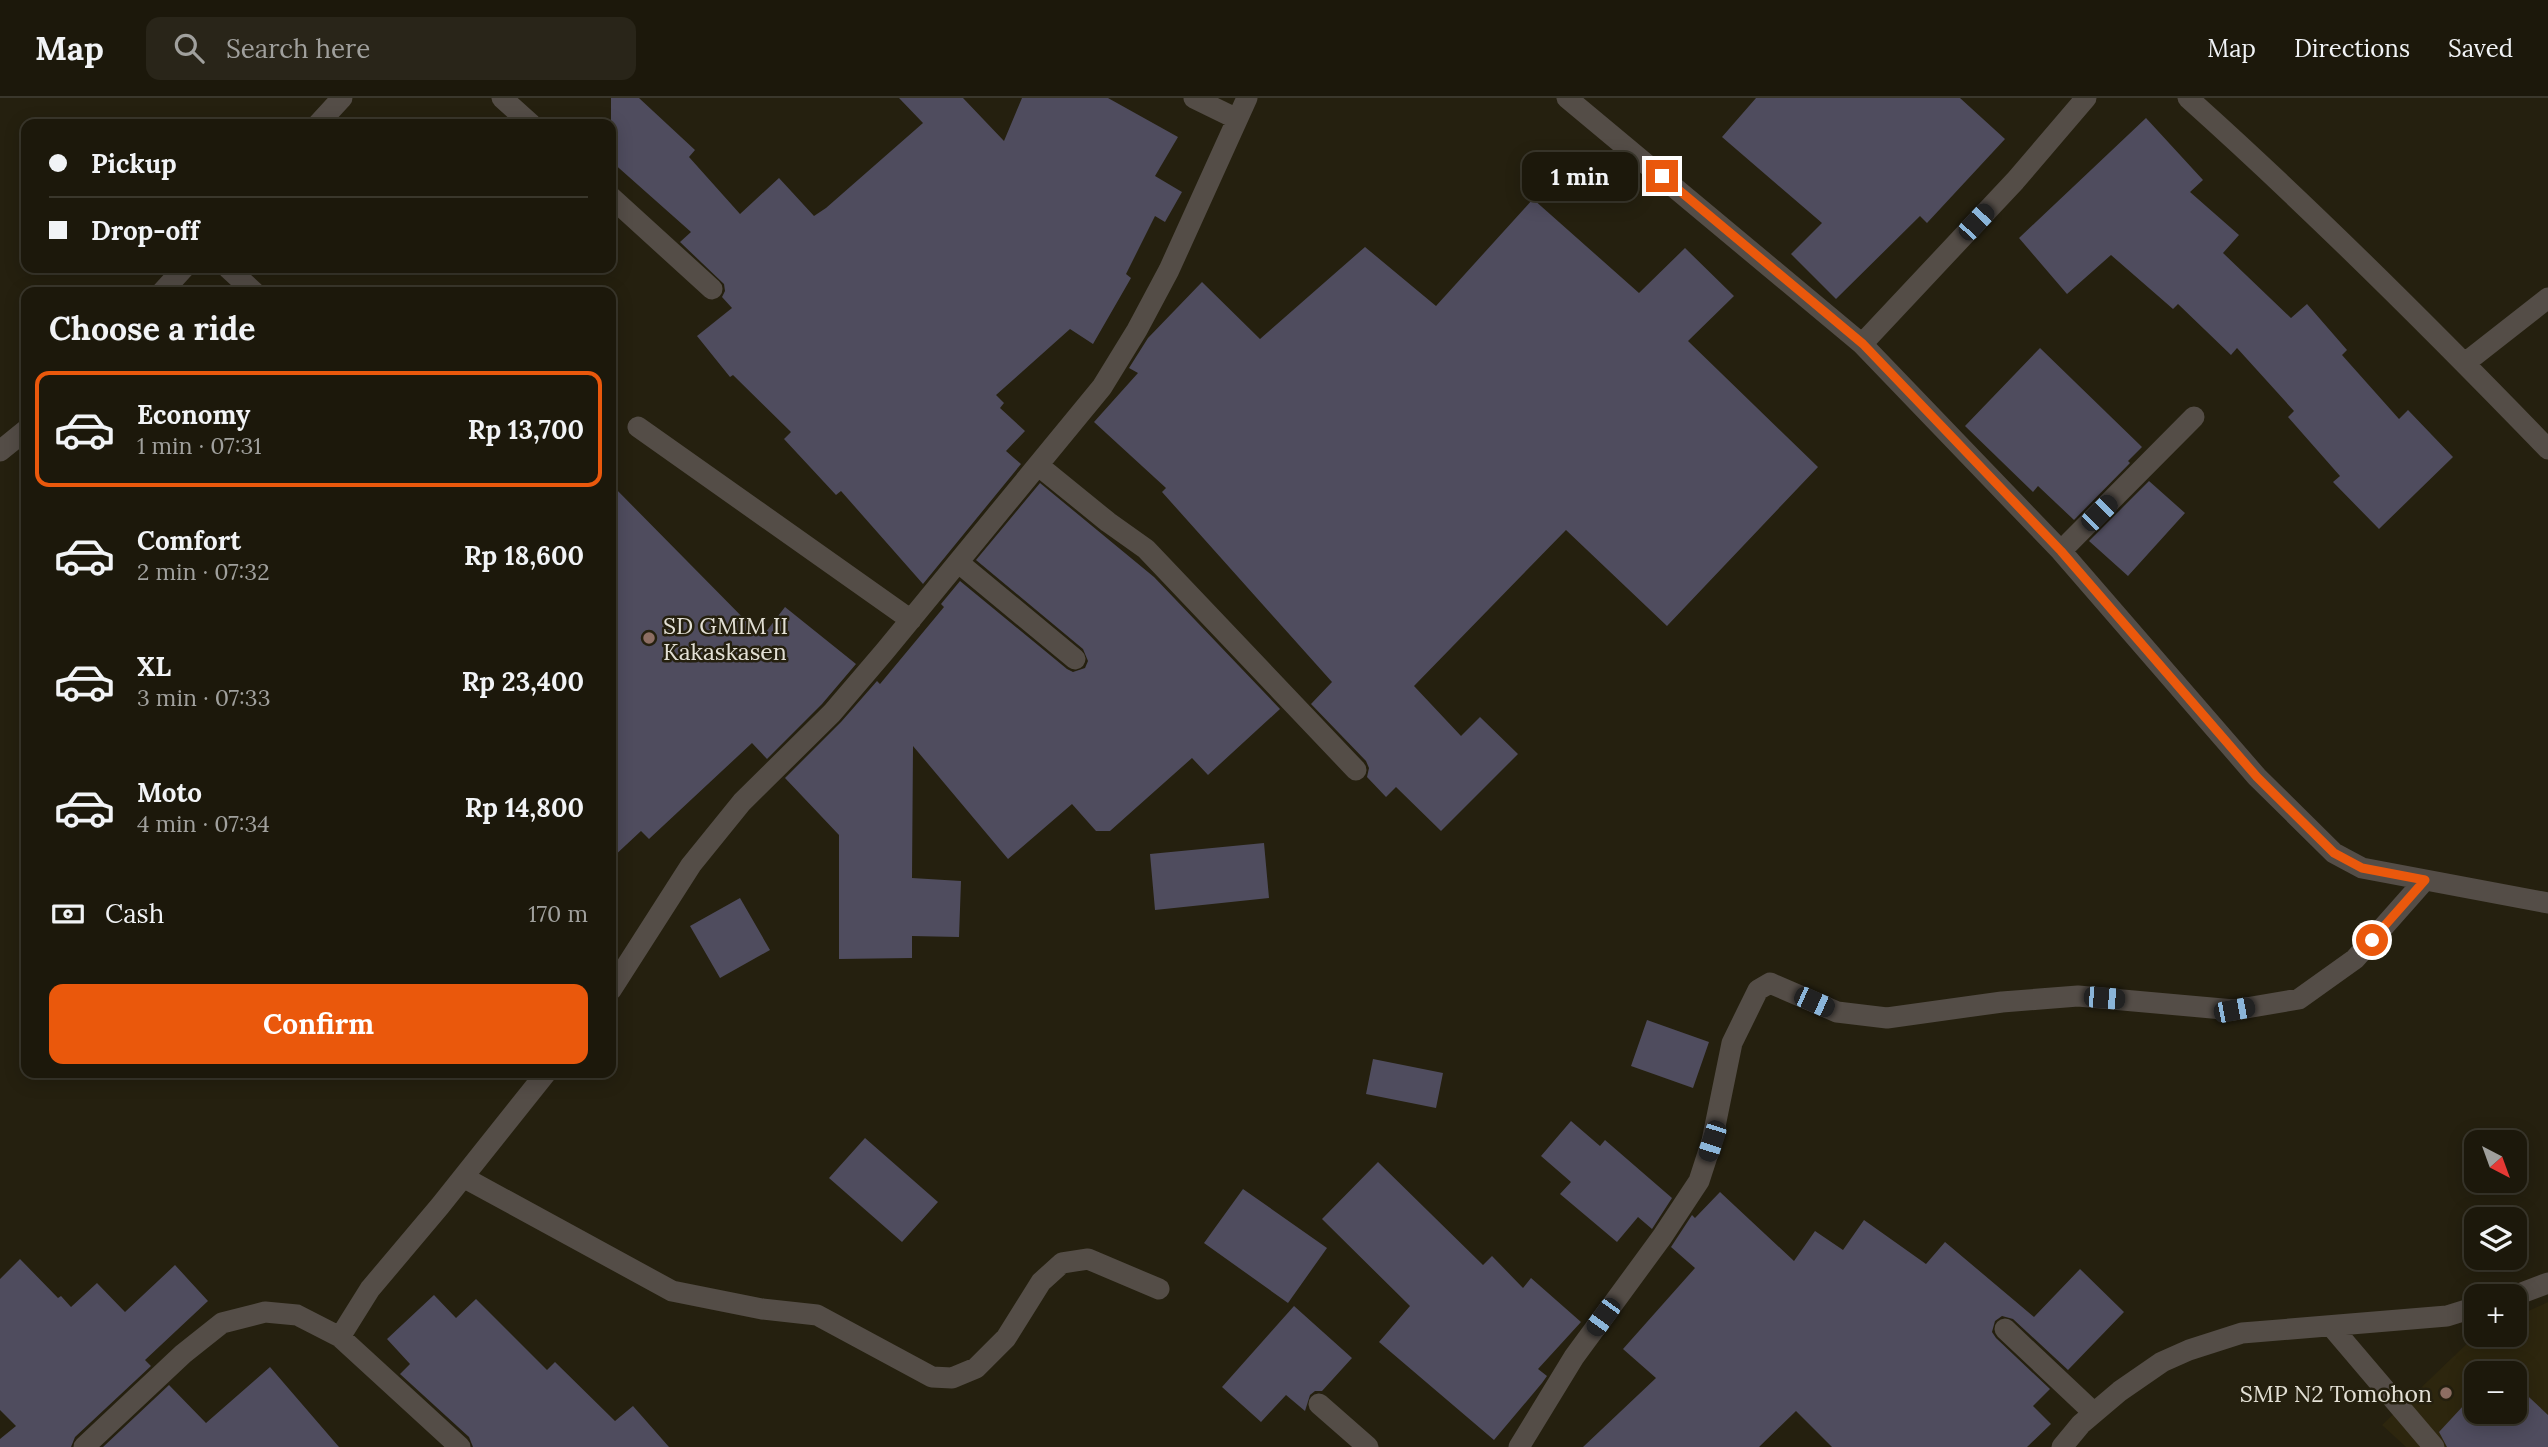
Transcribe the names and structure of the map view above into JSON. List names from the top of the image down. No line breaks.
{"places":["SD GMIM II Kakaskasen","SMP N2 Tomohon"],"north":"bottom right","page":{"header":"Map","search":"Search here","nav":["Map","Directions","Saved"],"banner":["Pickup","Drop-off"],"bubble":"1 min","heading":"Choose a ride","list":[{"name":"Economy","note":"1 min · 07:31","value":"Rp 13,700"},{"name":"Comfort","note":"2 min · 07:32","value":"Rp 18,600"},{"name":"XL","note":"3 min · 07:33","value":"Rp 23,400"},{"name":"Moto","note":"4 min · 07:34","value":"Rp 14,800"}],"pay":["Cash","170 m"],"buttons":"Confirm","map_buttons":["+","−"]}}
